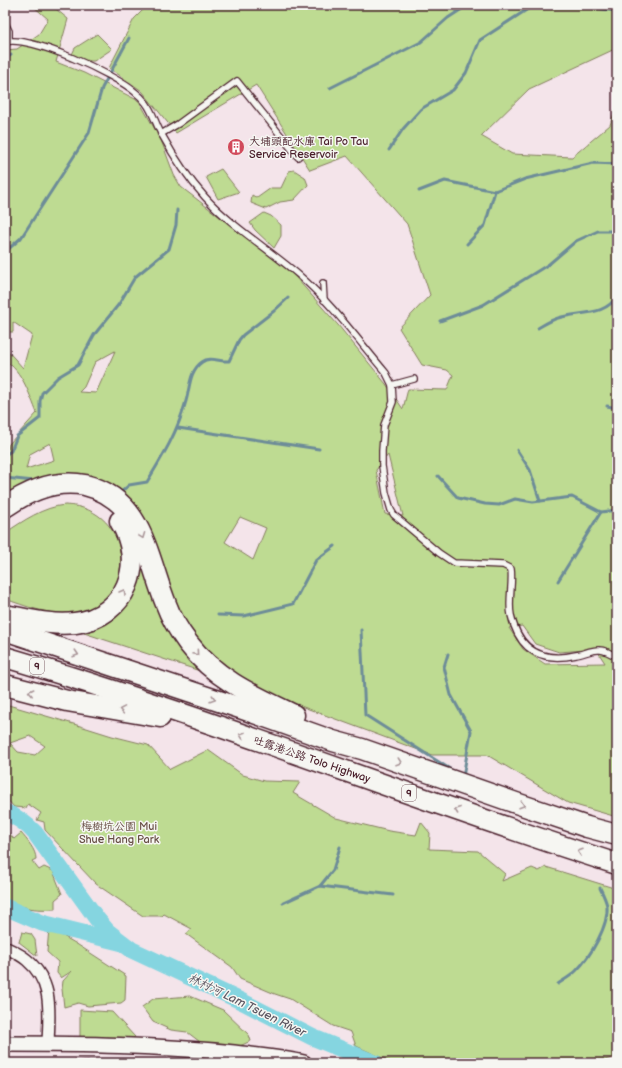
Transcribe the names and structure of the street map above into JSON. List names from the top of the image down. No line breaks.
{"streets":{"highway":["9","吐露港公路 Tolo Highway"]},"water":["林村河 Lam Tsuen River"],"parks":["梅樹坑公園 Mui Shue Hang Park"],"places":{"building":["大埔頭配水庫 Tai Po Tau Service Reservoir"]}}
